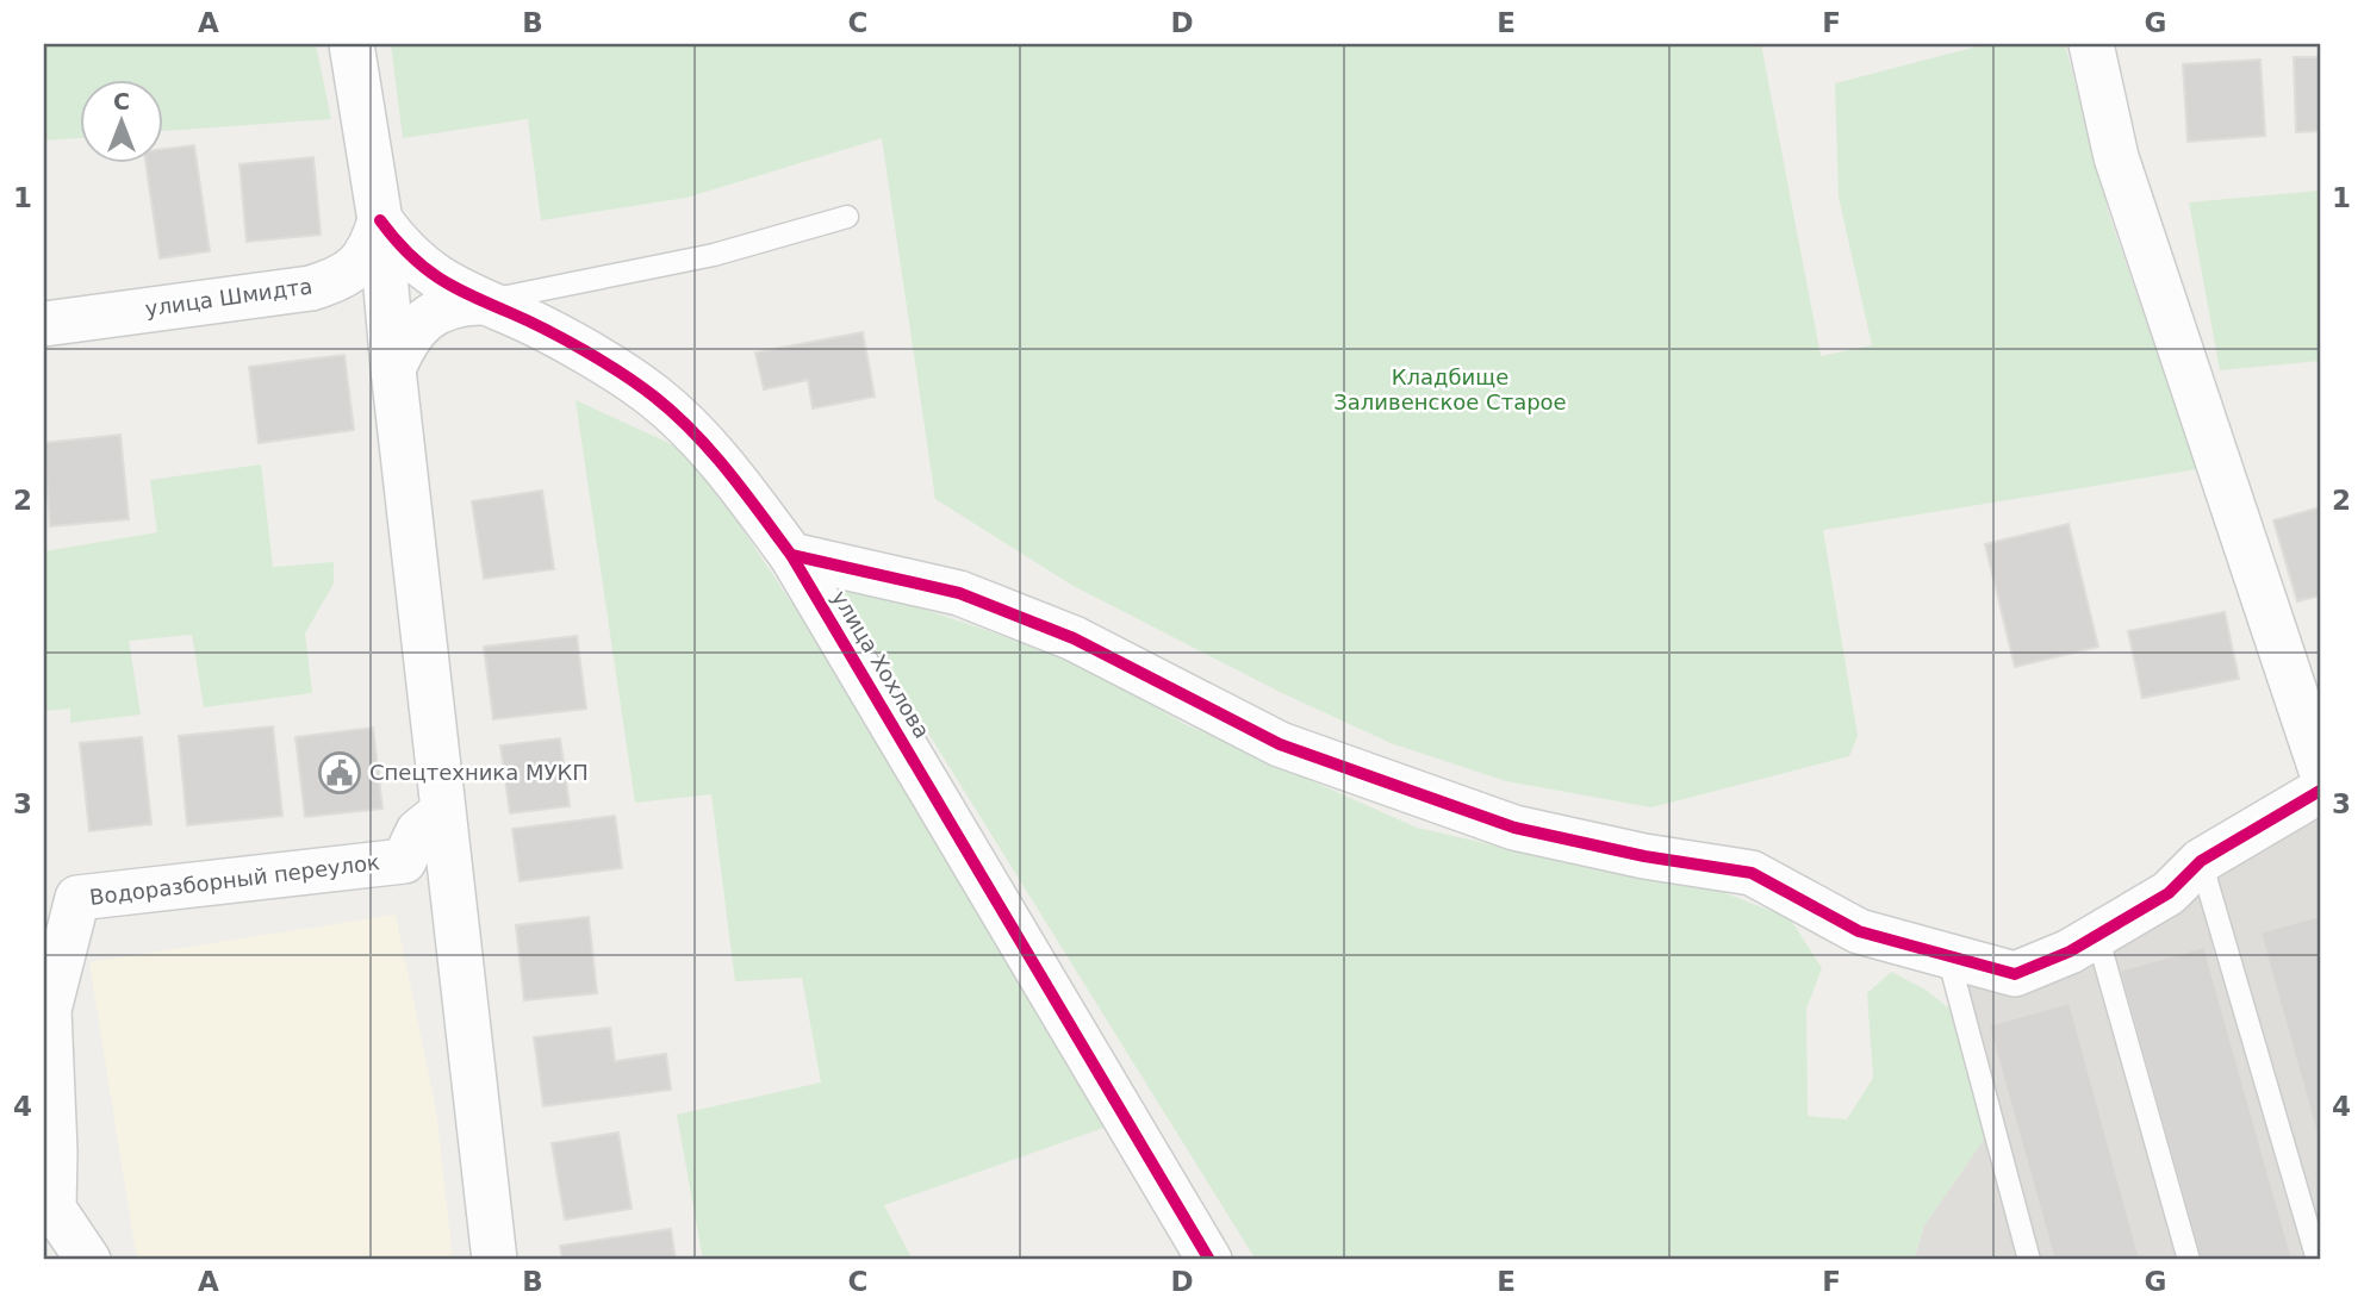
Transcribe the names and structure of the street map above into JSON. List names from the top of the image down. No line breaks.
{"streets":{"street":["улица Шмидта","улица Хохлова","Водоразборный переулок"]},"crossings":[["улица Шмидта","улица Хохлова"],["улица Хохлова","Водоразборный переулок"]],"parks":["Кладбище Заливенское Старое"],"places":{"public building":["Спецтехника МУКП"]},"north":"top","grid":{"columns":["A","B","C","D","E","F","G"],"rows":["1","2","3","4"]}}
